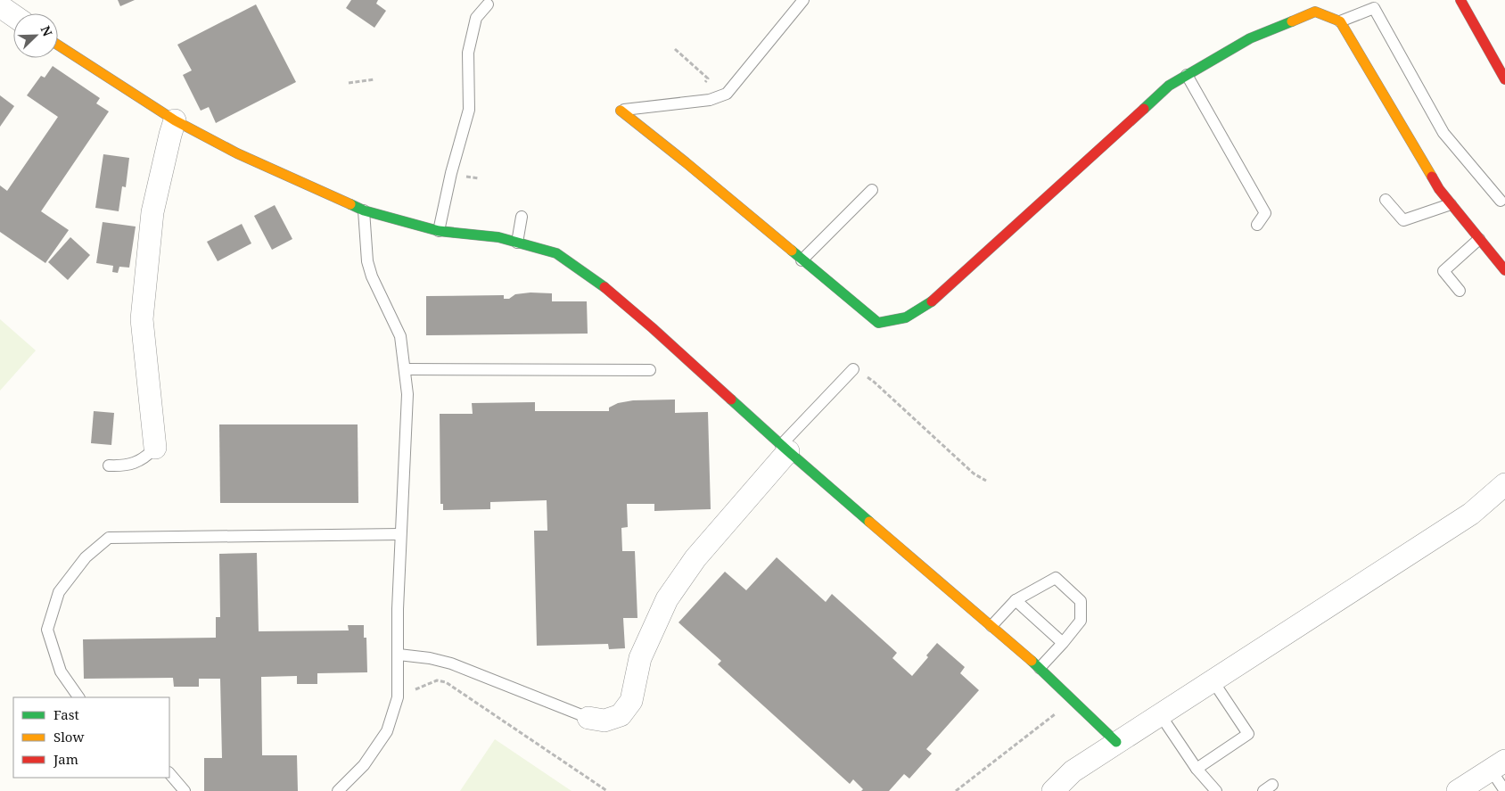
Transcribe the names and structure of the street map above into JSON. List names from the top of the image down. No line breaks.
{"legend":["Fast","Slow","Jam"],"north":"top right"}
